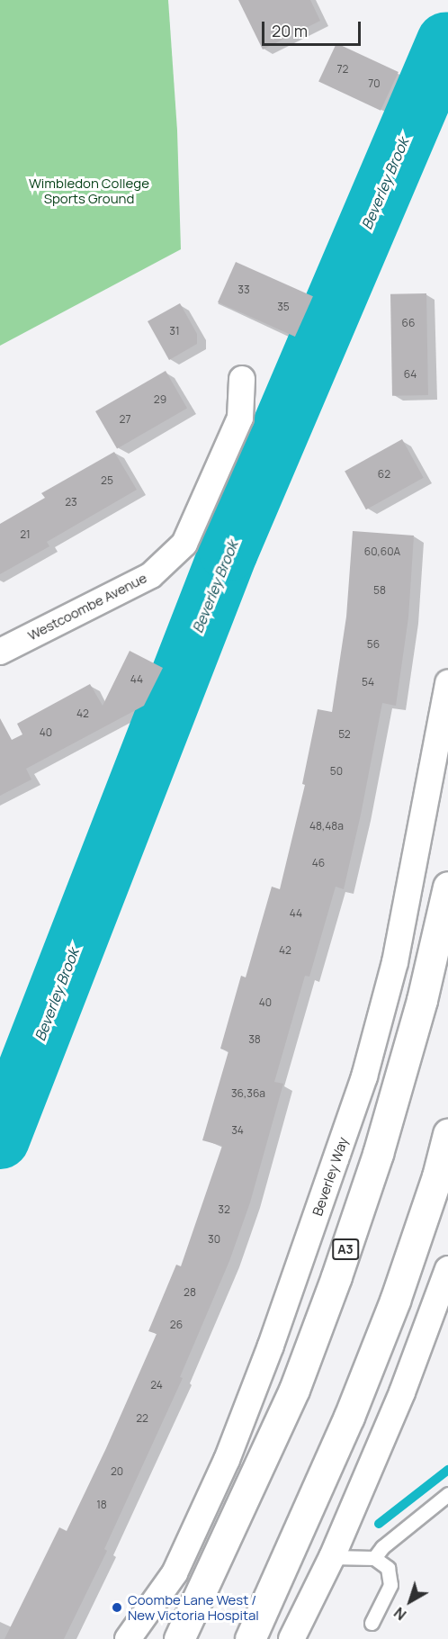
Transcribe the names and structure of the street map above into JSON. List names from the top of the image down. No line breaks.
{"streets":{"highway":["A3"],"street":["Westcoombe Avenue","Beverley Way"]},"water":["Beverley Brook"],"parks":["Wimbledon College Sports Ground"],"places":["Coombe Lane West / New Victoria Hospital"],"house_numbers":["72","70","33","35","66","31","64","29","27","62","25","23","21","60,60A","58","56","44","54","42","40","52","50","48,48a","46","44","42","40","38","36,36a","34","32","30","28","26","24","22","20","18"],"scale_bar":"20 m","north":"bottom left"}
